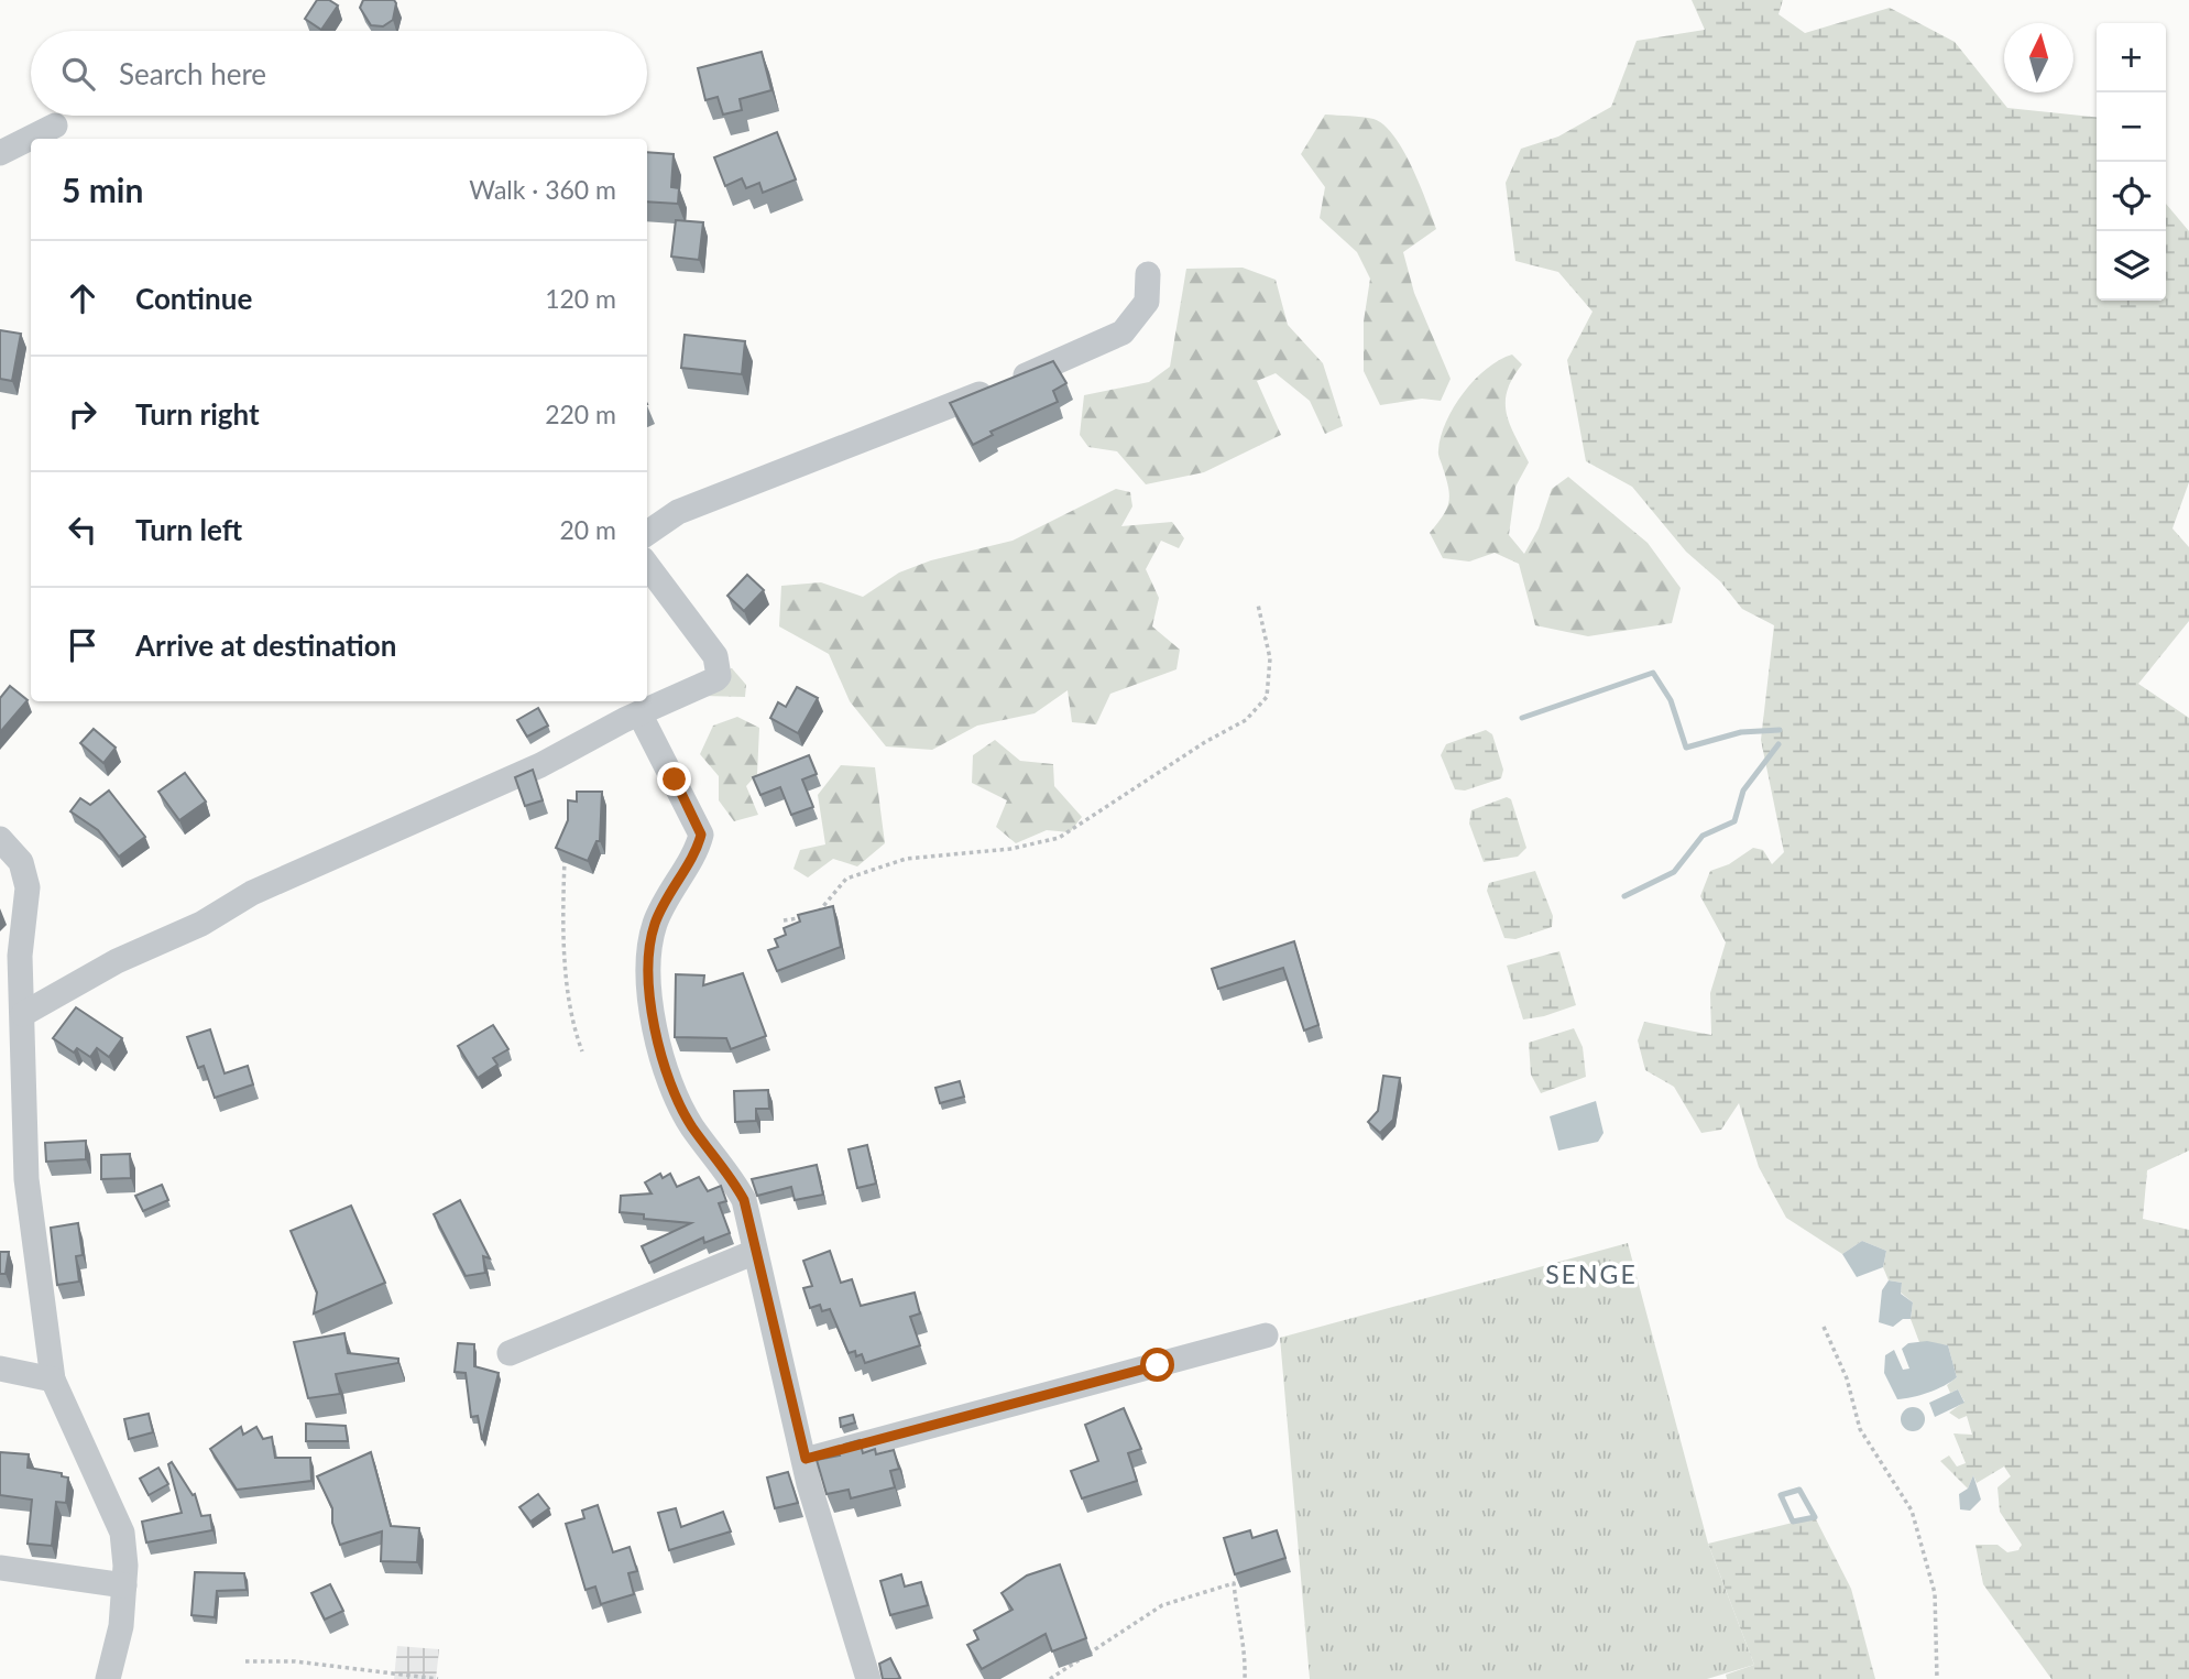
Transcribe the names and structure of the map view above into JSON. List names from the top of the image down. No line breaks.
{"districts":["SENGE"],"north":"top","page":{"map_buttons":["+","−"],"search":"Search here","heading":["5 min","Walk · 360 m"],"list":[["Continue","120 m"],["Turn right","220 m"],["Turn left","20 m"],"Arrive at destination"]}}
